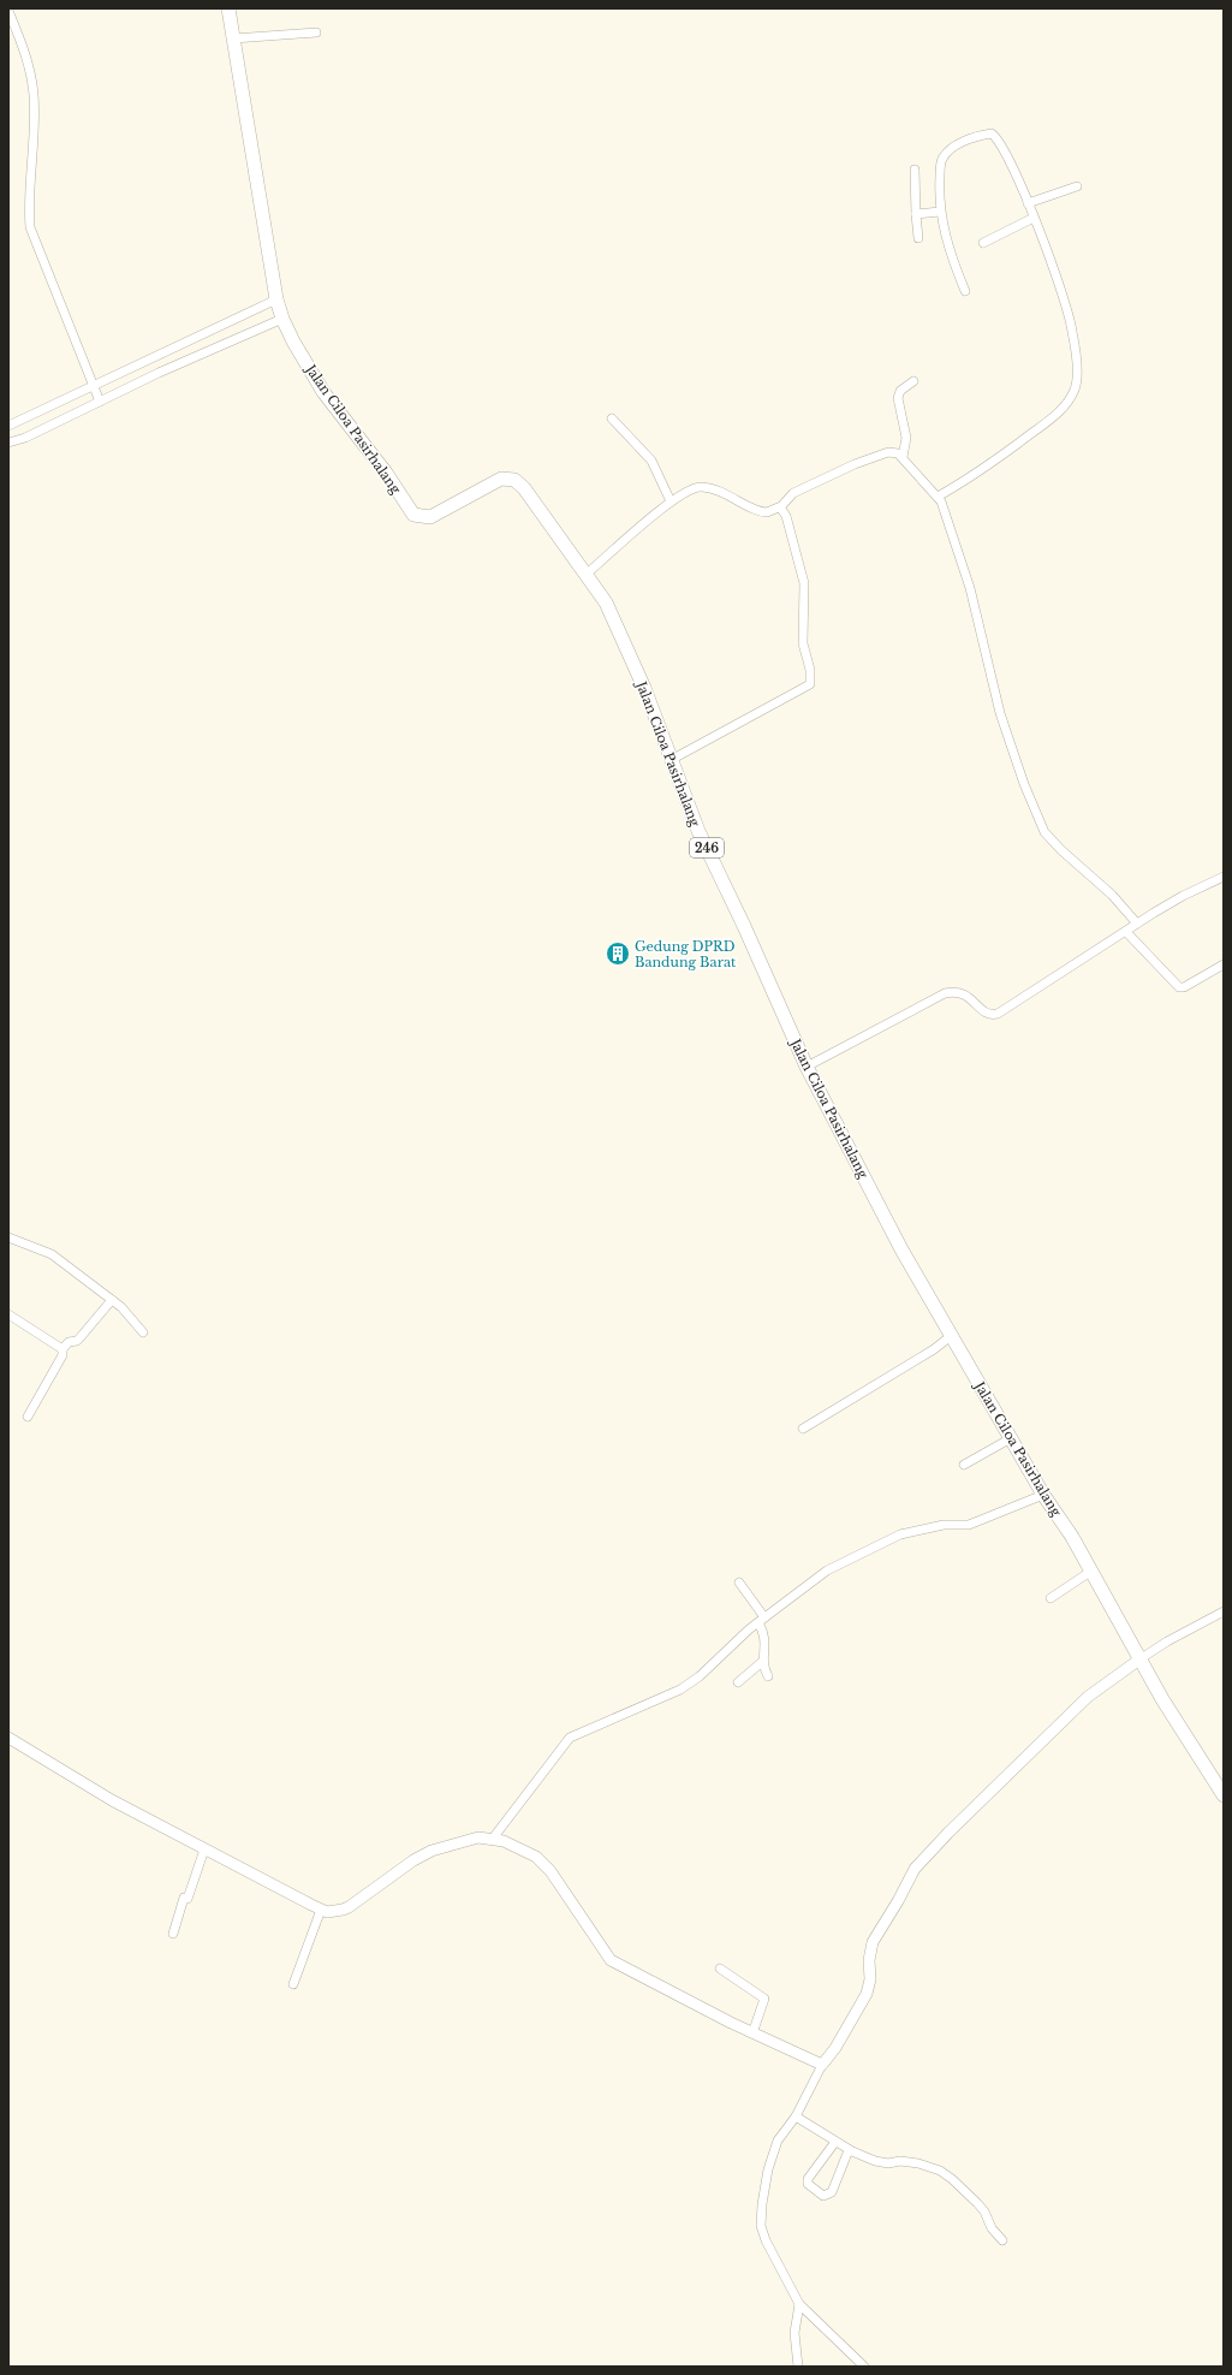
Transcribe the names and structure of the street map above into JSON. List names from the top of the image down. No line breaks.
{"streets":{"main road":["Jalan Ciloa Pasirhalang","246"]},"places":{"building":["Gedung DPRD Bandung Barat"]}}
